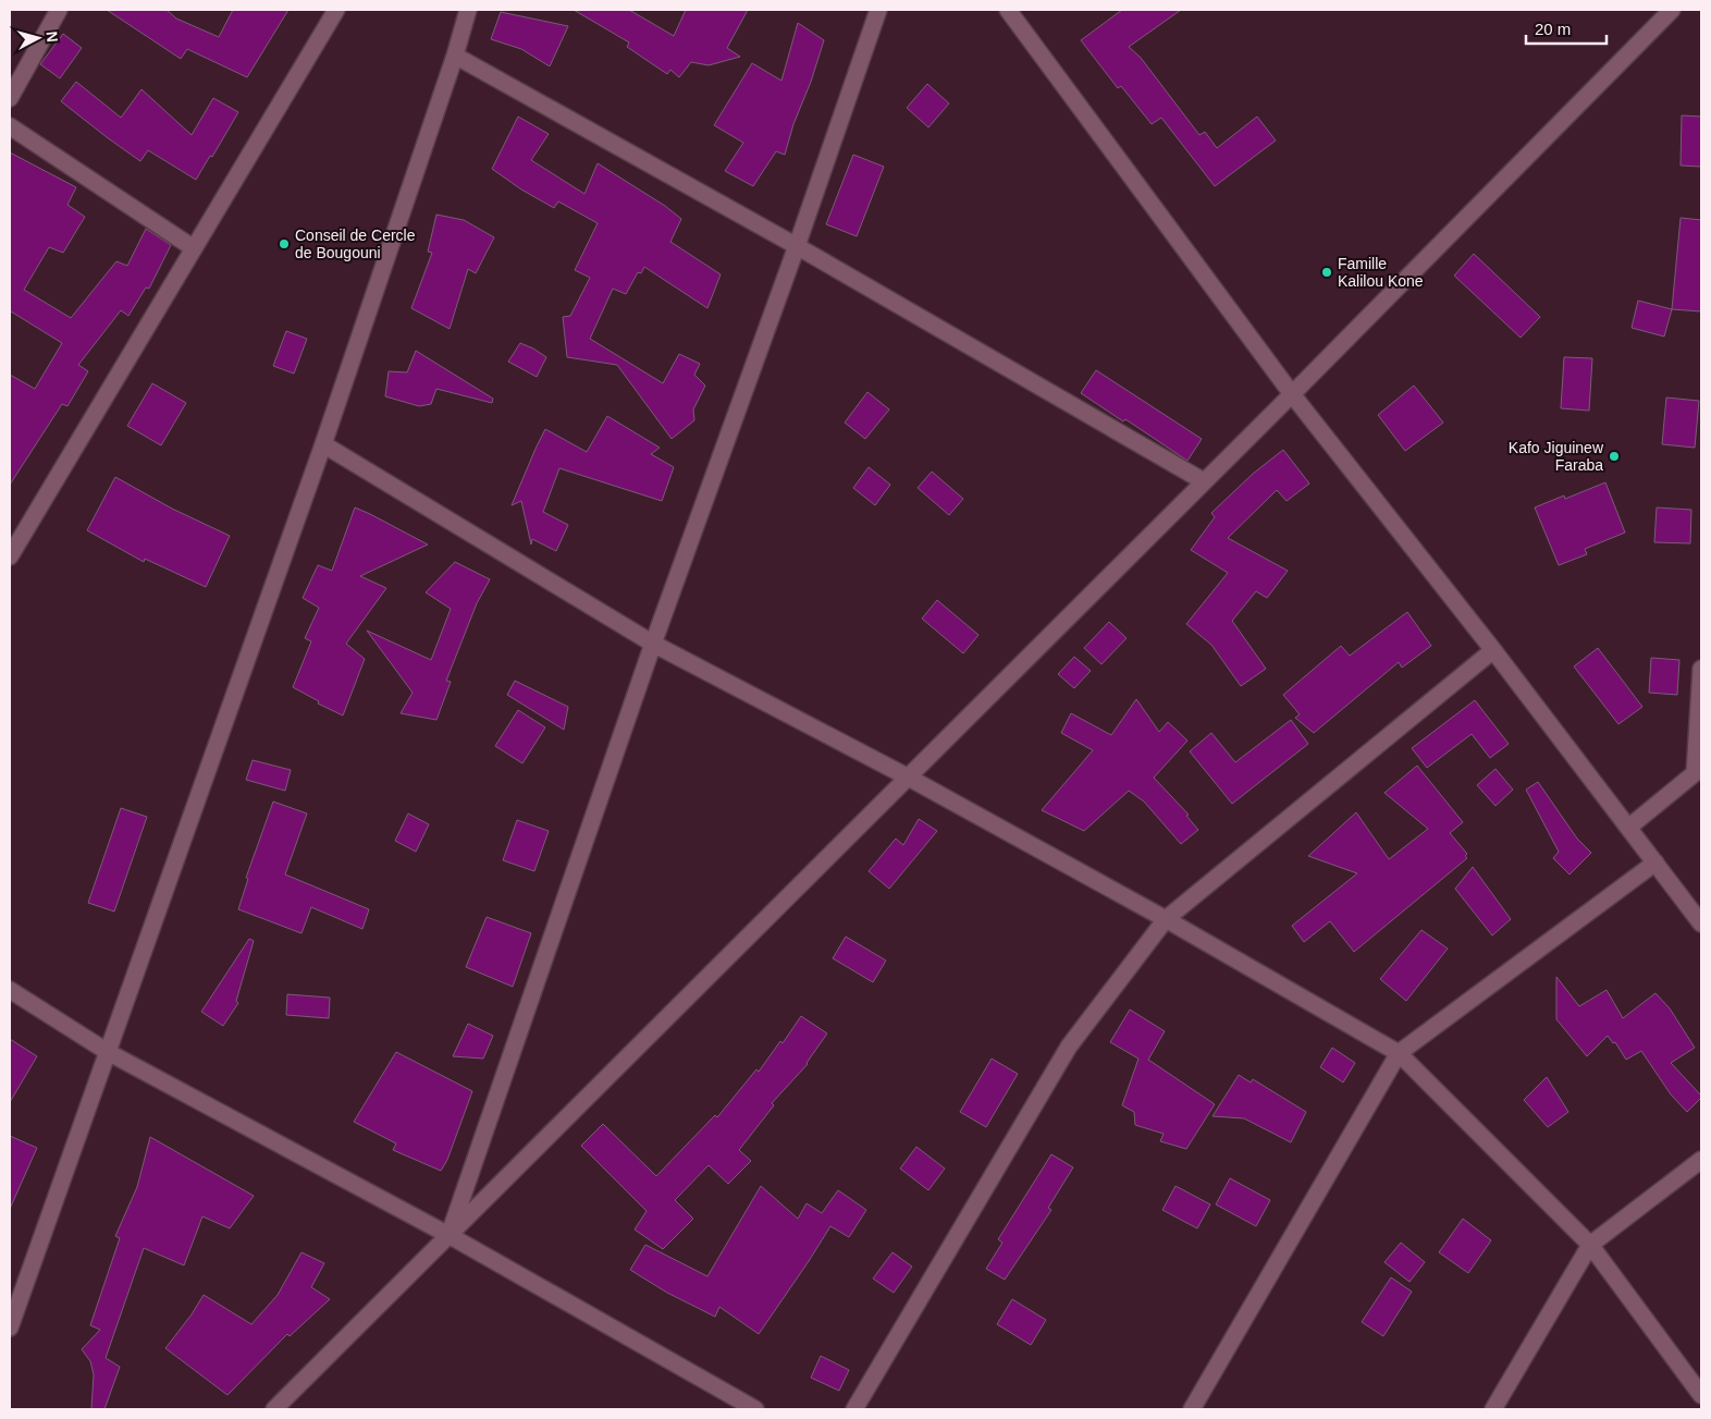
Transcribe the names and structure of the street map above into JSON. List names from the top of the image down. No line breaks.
{"places":["Conseil de Cercle de Bougouni","Famille Kalilou Kone","Kafo Jiguinew Faraba"],"scale_bar":"20 m","north":"right"}
